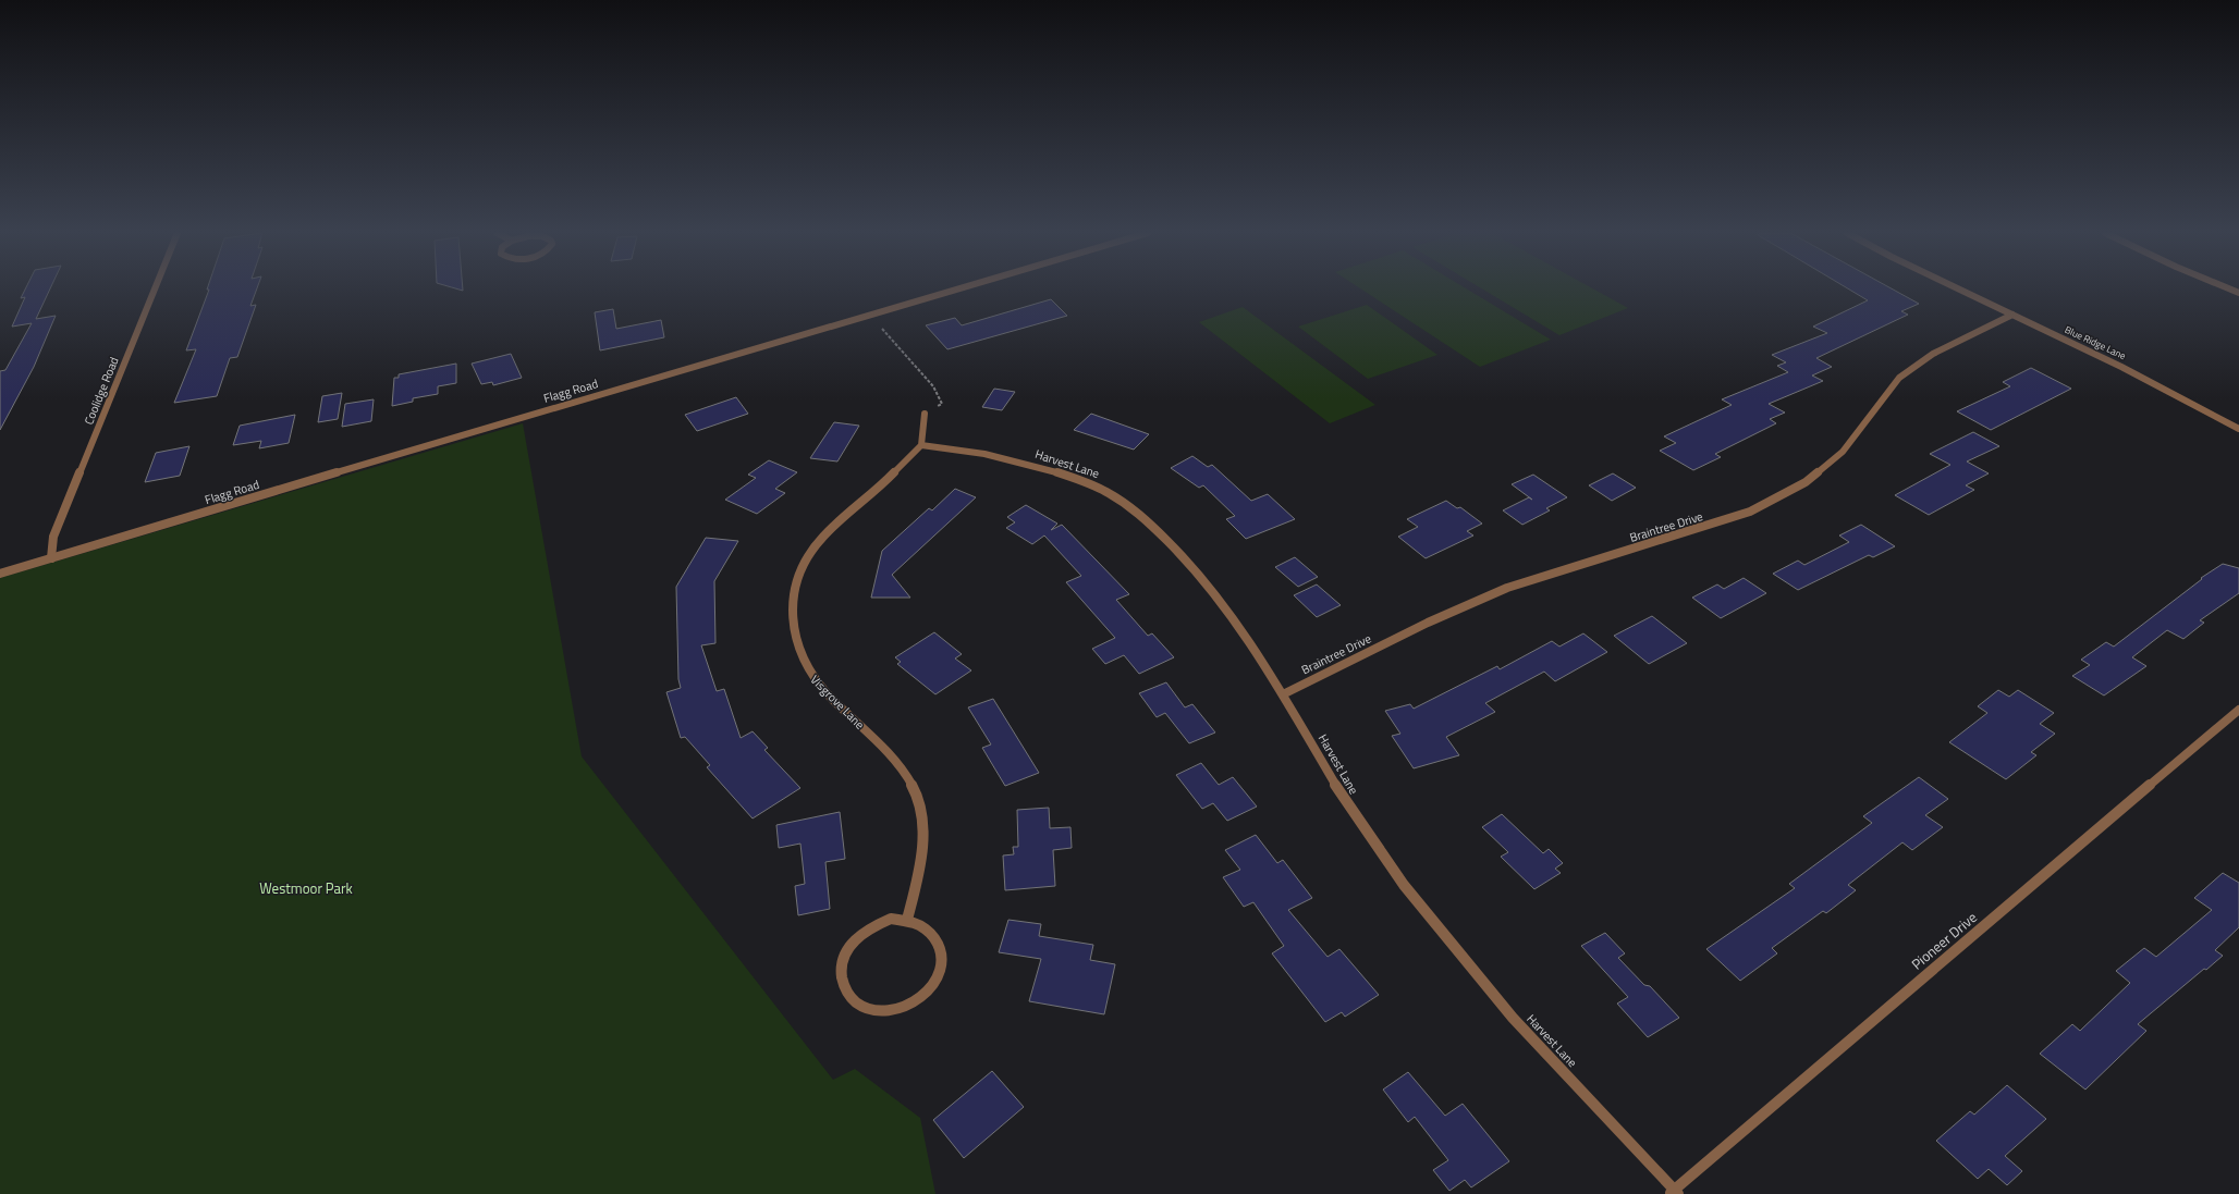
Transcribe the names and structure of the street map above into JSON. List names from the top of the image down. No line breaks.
{"streets":{"street":["Blue Ridge Lane","Coolidge Road","Flagg Road","Harvest Lane","Braintree Drive","Visgrove Lane","Pioneer Drive"]},"crossings":[["Blue Ridge Lane","Braintree Drive"],["Coolidge Road","Flagg Road"],["Harvest Lane","Braintree Drive"],["Harvest Lane","Visgrove Lane"],["Harvest Lane","Pioneer Drive"]],"parks":["Westmoor Park"]}
